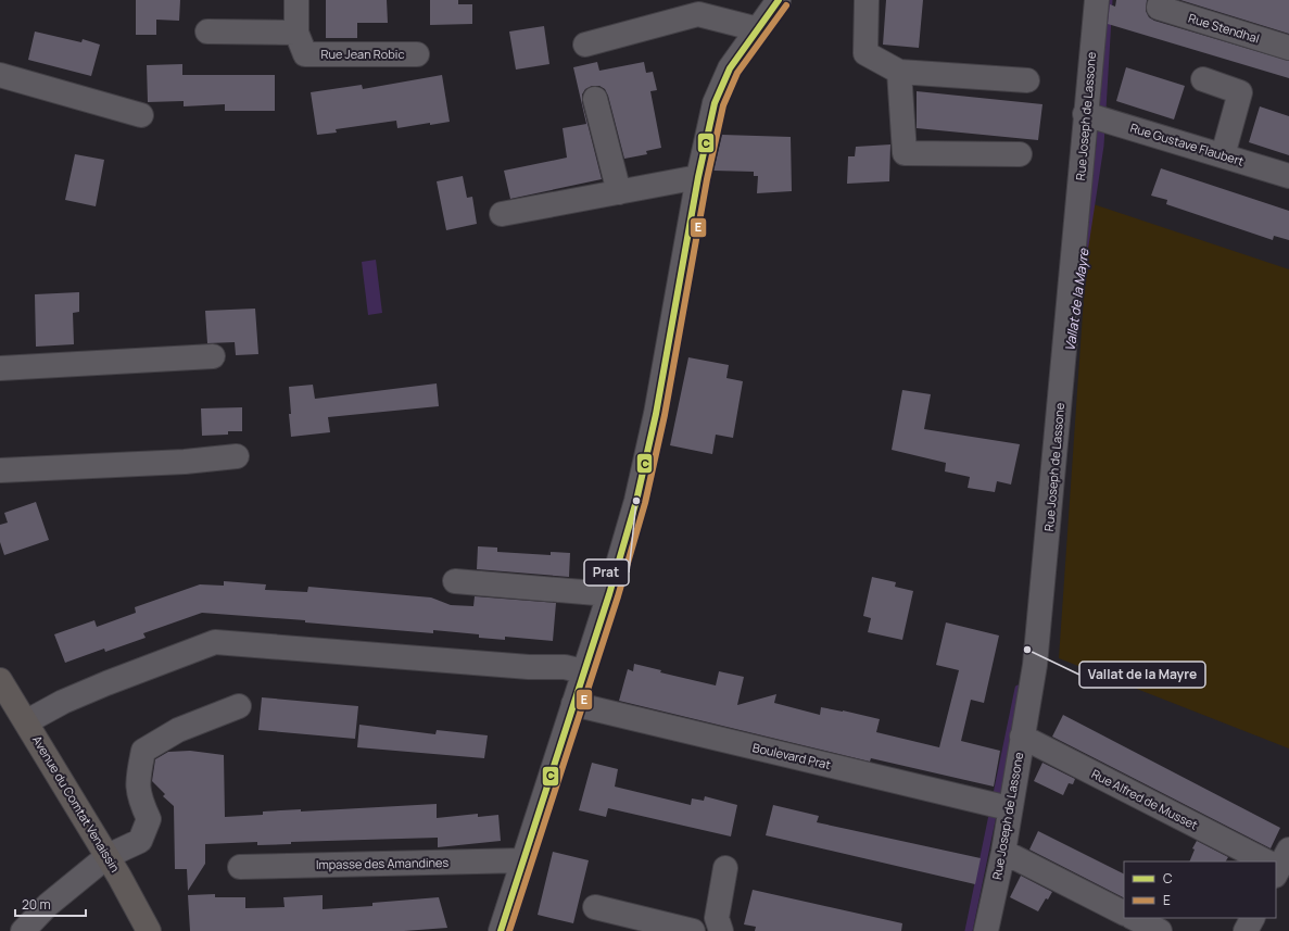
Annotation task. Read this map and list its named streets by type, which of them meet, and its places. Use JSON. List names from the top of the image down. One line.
{"streets":{"main road":["Avenue du Comtat Venaissin"],"street":["Rue Stendhal","Rue Jean Robic","Rue Joseph de Lassone","Rue Gustave Flaubert","Boulevard Prat","Rue Alfred de Musset","Impasse des Amandines"]},"crossings":[["Rue Joseph de Lassone","Rue Gustave Flaubert"],["Rue Joseph de Lassone","Boulevard Prat"],["Rue Joseph de Lassone","Rue Alfred de Musset"]],"water":["Vallat de la Mayre"],"places":["Prat","Vallat de la Mayre"],"lines":["transit line C","transit line E"],"legend":["C","E"],"scale_bar":"20 m"}
